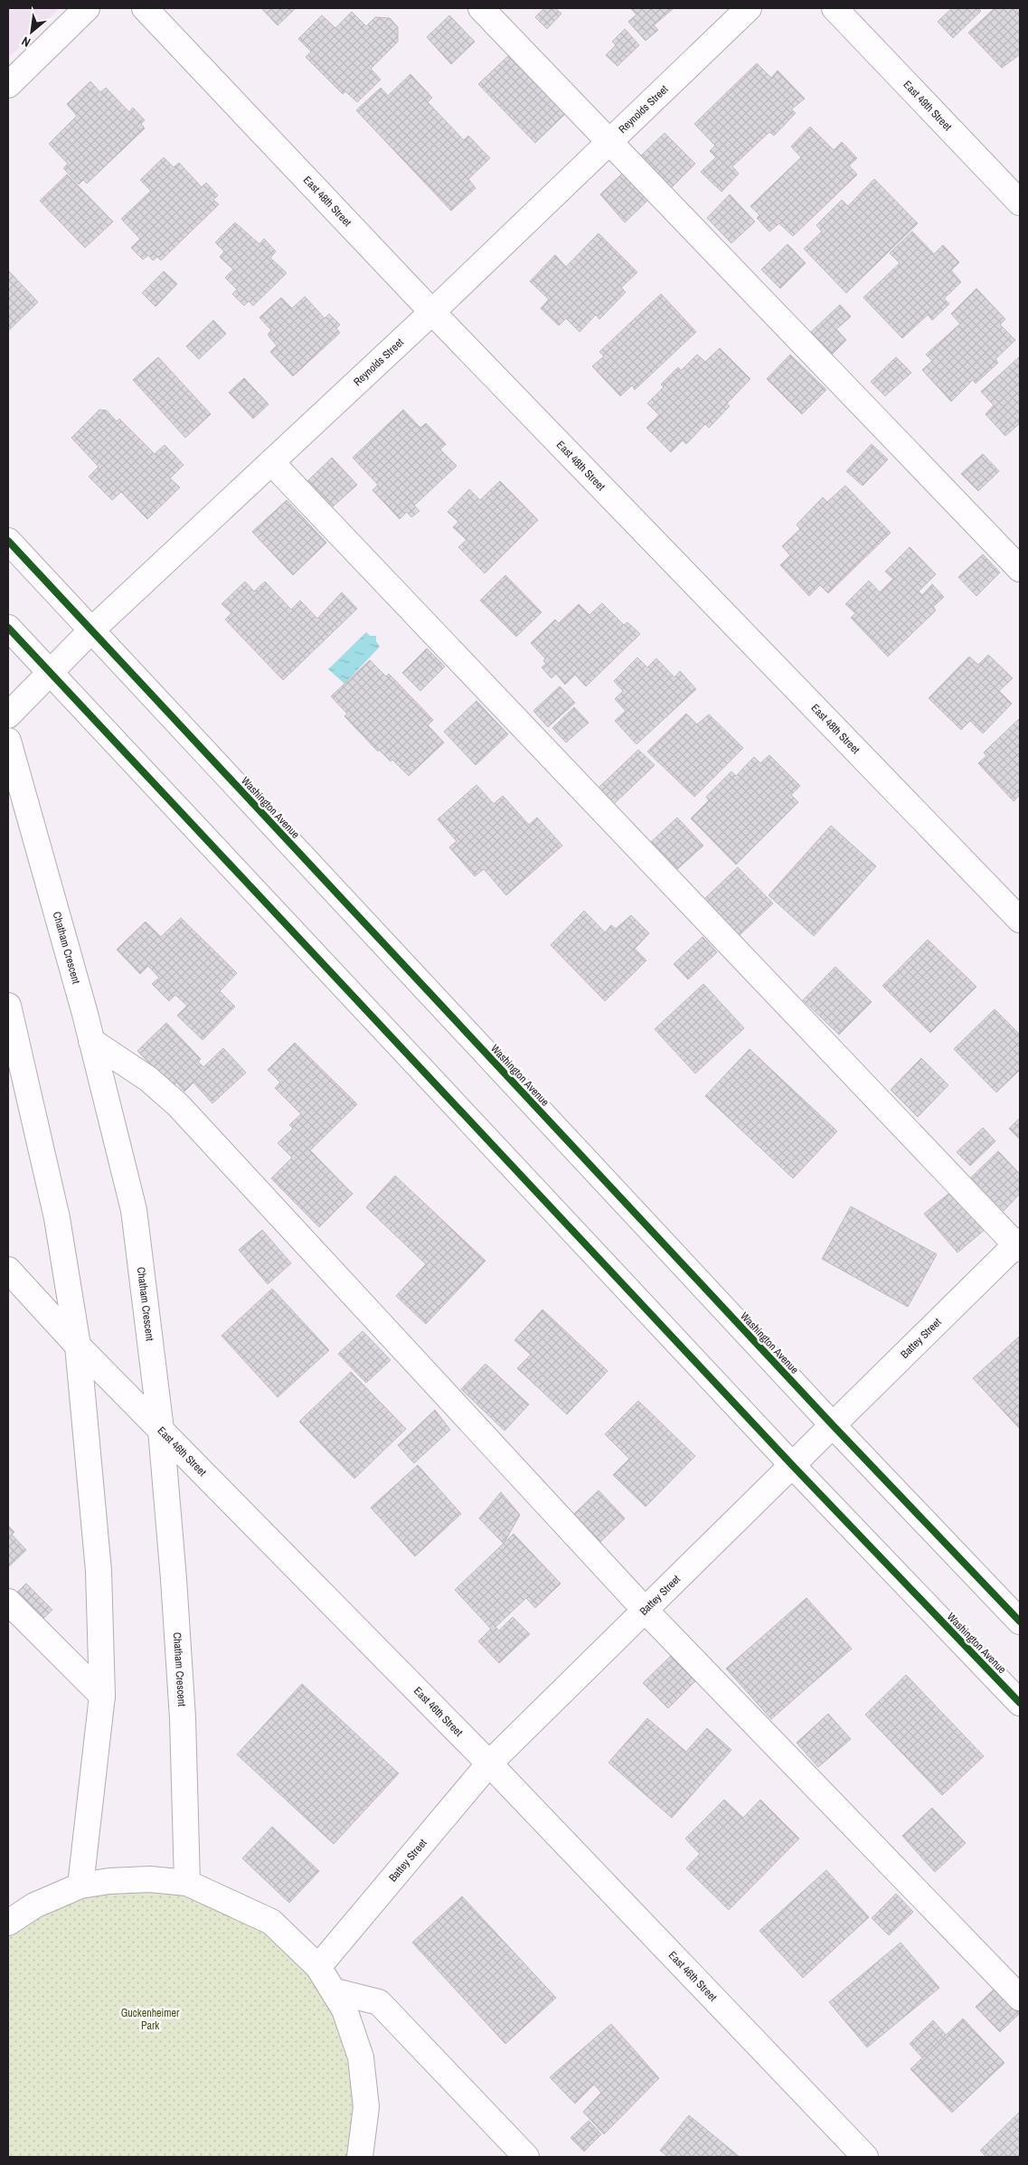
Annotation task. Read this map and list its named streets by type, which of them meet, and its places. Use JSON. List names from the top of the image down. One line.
{"streets":{"street":["East 49th Street","Reynolds Street","East 48th Street","Washington Avenue","Chatham Crescent","Battey Street","East 46th Street"]},"crossings":[["Reynolds Street","East 48th Street"],["Reynolds Street","Washington Avenue"],["Washington Avenue","Battey Street"],["Chatham Crescent","East 46th Street"],["Battey Street","East 46th Street"]],"parks":["Guckenheimer Park"],"north":"bottom left"}
